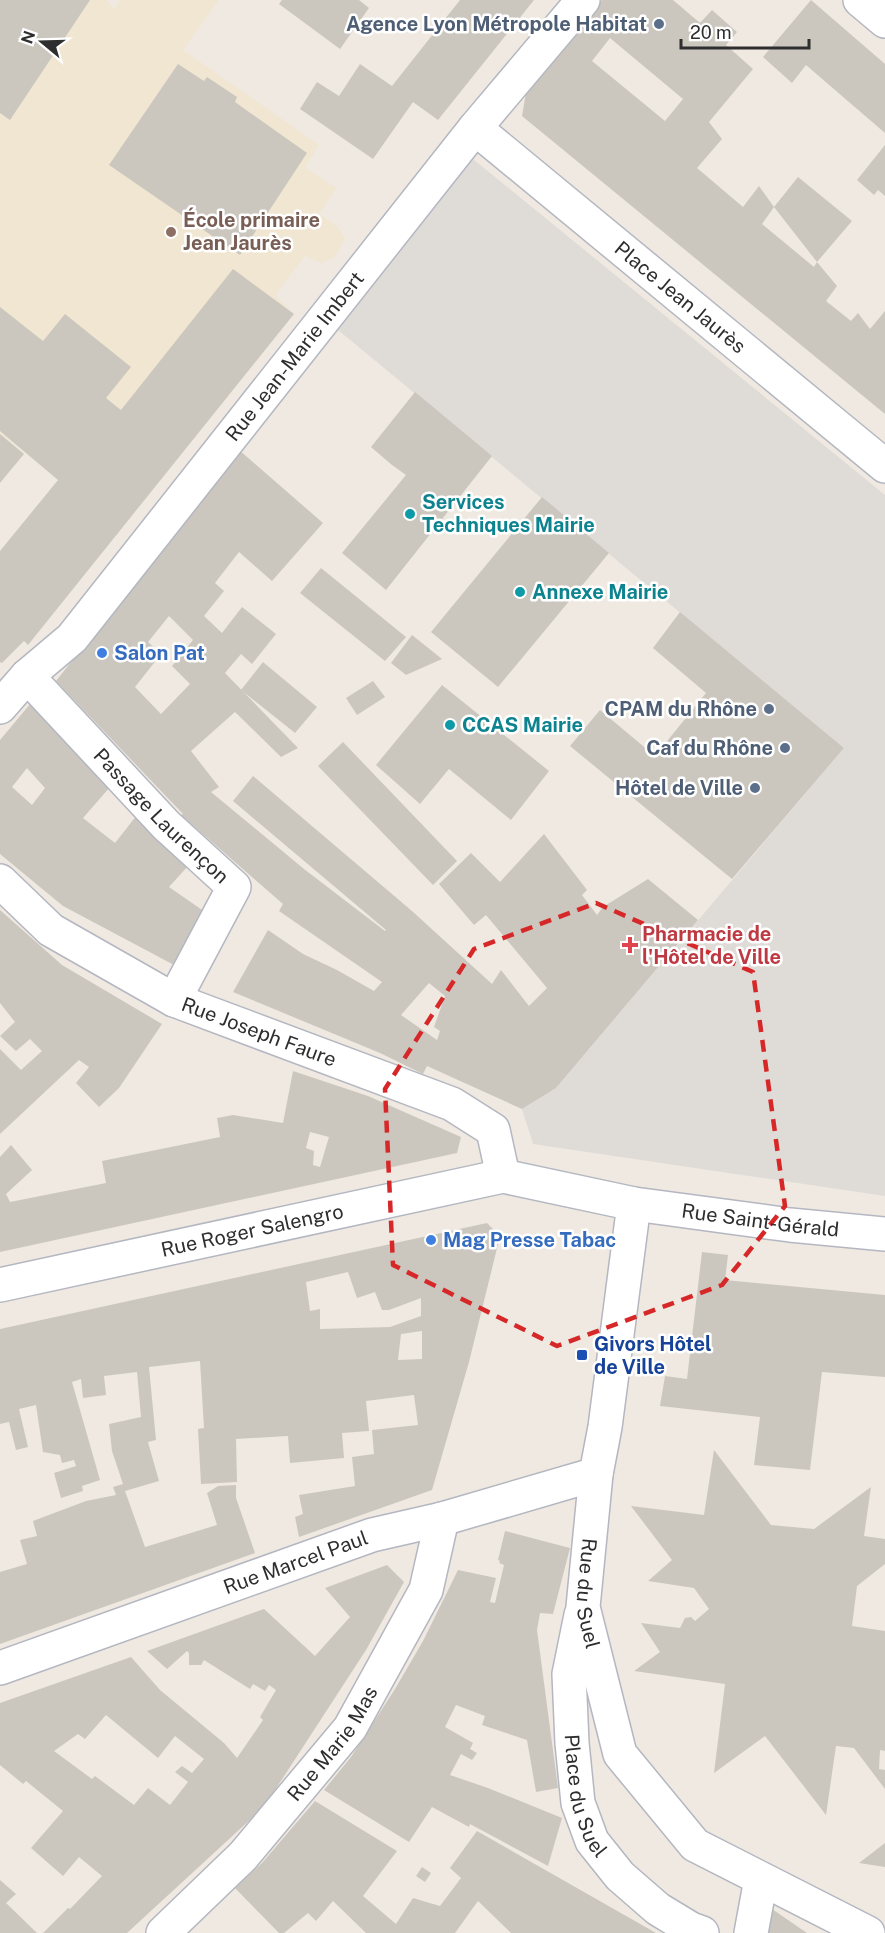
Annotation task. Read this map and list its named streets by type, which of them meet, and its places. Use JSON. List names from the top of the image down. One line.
{"streets":{"street":["Place Jean Jaurès","Rue Jean-Marie Imbert","Passage Laurençon","Rue Joseph Faure","Rue Saint-Gérald","Rue Roger Salengro","Rue Marcel Paul","Rue du Suel","Rue Marie Mas","Place du Suel"]},"crossings":[["Place Jean Jaurès","Rue Jean-Marie Imbert"],["Rue Jean-Marie Imbert","Passage Laurençon"],["Passage Laurençon","Rue Joseph Faure"],["Rue Joseph Faure","Rue Saint-Gérald"],["Rue Joseph Faure","Rue Roger Salengro"],["Rue Saint-Gérald","Rue Roger Salengro"],["Rue Saint-Gérald","Rue du Suel"],["Rue Marcel Paul","Rue du Suel"],["Rue Marcel Paul","Rue Marie Mas"],["Rue du Suel","Place du Suel"]],"places":{"other":["Agence Lyon Métropole Habitat","École primaire Jean Jaurès","Services Techniques Mairie","Annexe Mairie","Salon Pat","CPAM du Rhône","CCAS Mairie","Caf du Rhône","Hôtel de Ville","Mag Presse Tabac"],"health":["Pharmacie de l'Hôtel de Ville"],"transit":["Givors Hôtel de Ville"]},"scale_bar":"20 m","north":"left"}
